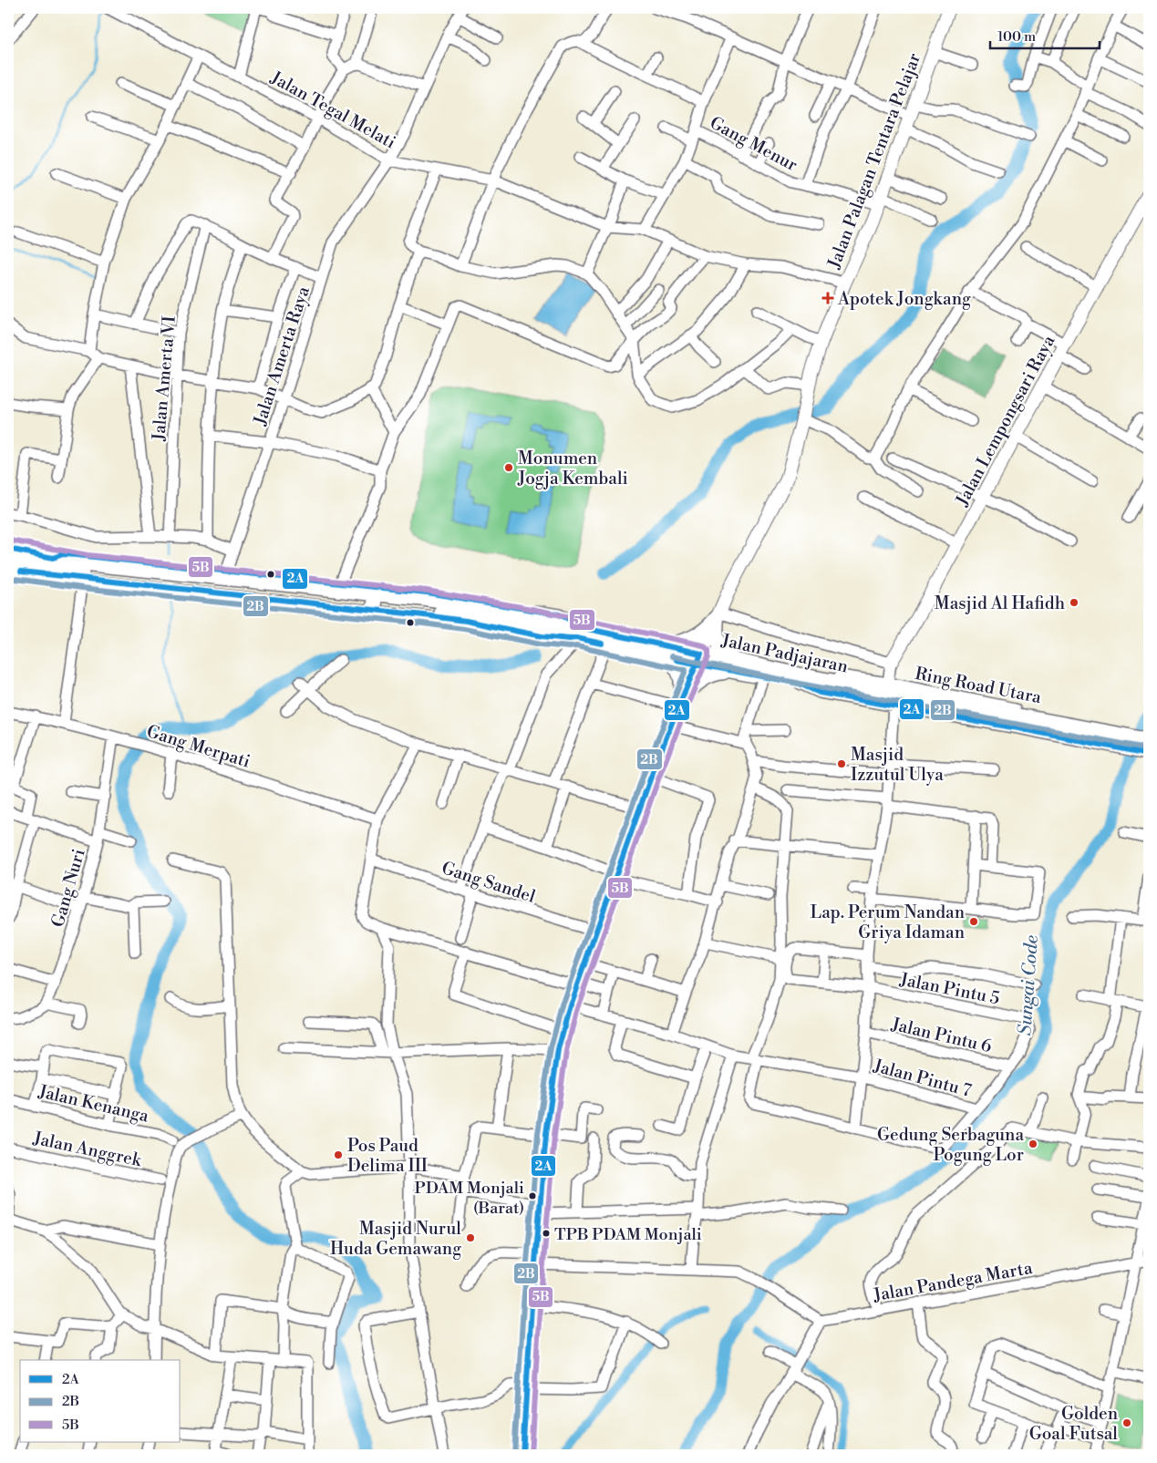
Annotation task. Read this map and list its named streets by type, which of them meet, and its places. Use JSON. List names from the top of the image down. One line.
{"streets":{"highway":["Jalan Padjajaran"],"main road":["Jalan Palagan Tentara Pelajar","Jalan Lempongsari Raya"],"street":["Jalan Tegal Melati","Gang Menur","Jalan Amerta Raya","Jalan Amerta VI","Ring Road Utara","Gang Merpati","Gang Sandel","Gang Nuri","Jalan Pintu 5","Jalan Pintu 6","Jalan Pintu 7","Jalan Kenanga","Jalan Anggrek","Jalan Pandega Marta"]},"crossings":[["Jalan Tegal Melati","Jalan Palagan Tentara Pelajar"],["Jalan Tegal Melati","Jalan Amerta Raya"],["Gang Menur","Jalan Palagan Tentara Pelajar"],["Jalan Palagan Tentara Pelajar","Jalan Padjajaran"],["Jalan Palagan Tentara Pelajar","Gang Sandel"],["Jalan Palagan Tentara Pelajar","Jalan Pintu 7"],["Jalan Padjajaran","Ring Road Utara"],["Gang Merpati","Gang Nuri"],["Jalan Pintu 5","Jalan Pintu 6"]],"water":["Sungai Code"],"places":{"health":["Apotek Jongkang"],"other":["Monumen Jogja Kembali","Masjid Al Hafidh","Masjid Izzutul Ulya","Lap. Perum Nandan Griya Idaman","Gedung Serbaguna Pogung Lor","Pos Paud Delima III","PDAM Monjali (Barat)","TPB PDAM Monjali","Masjid Nurul Huda Gemawang","Golden Goal Futsal"]},"lines":["transit line 5B","transit line 2A","transit line 2B"],"legend":["2A","2B","5B"],"scale_bar":"100 m"}
